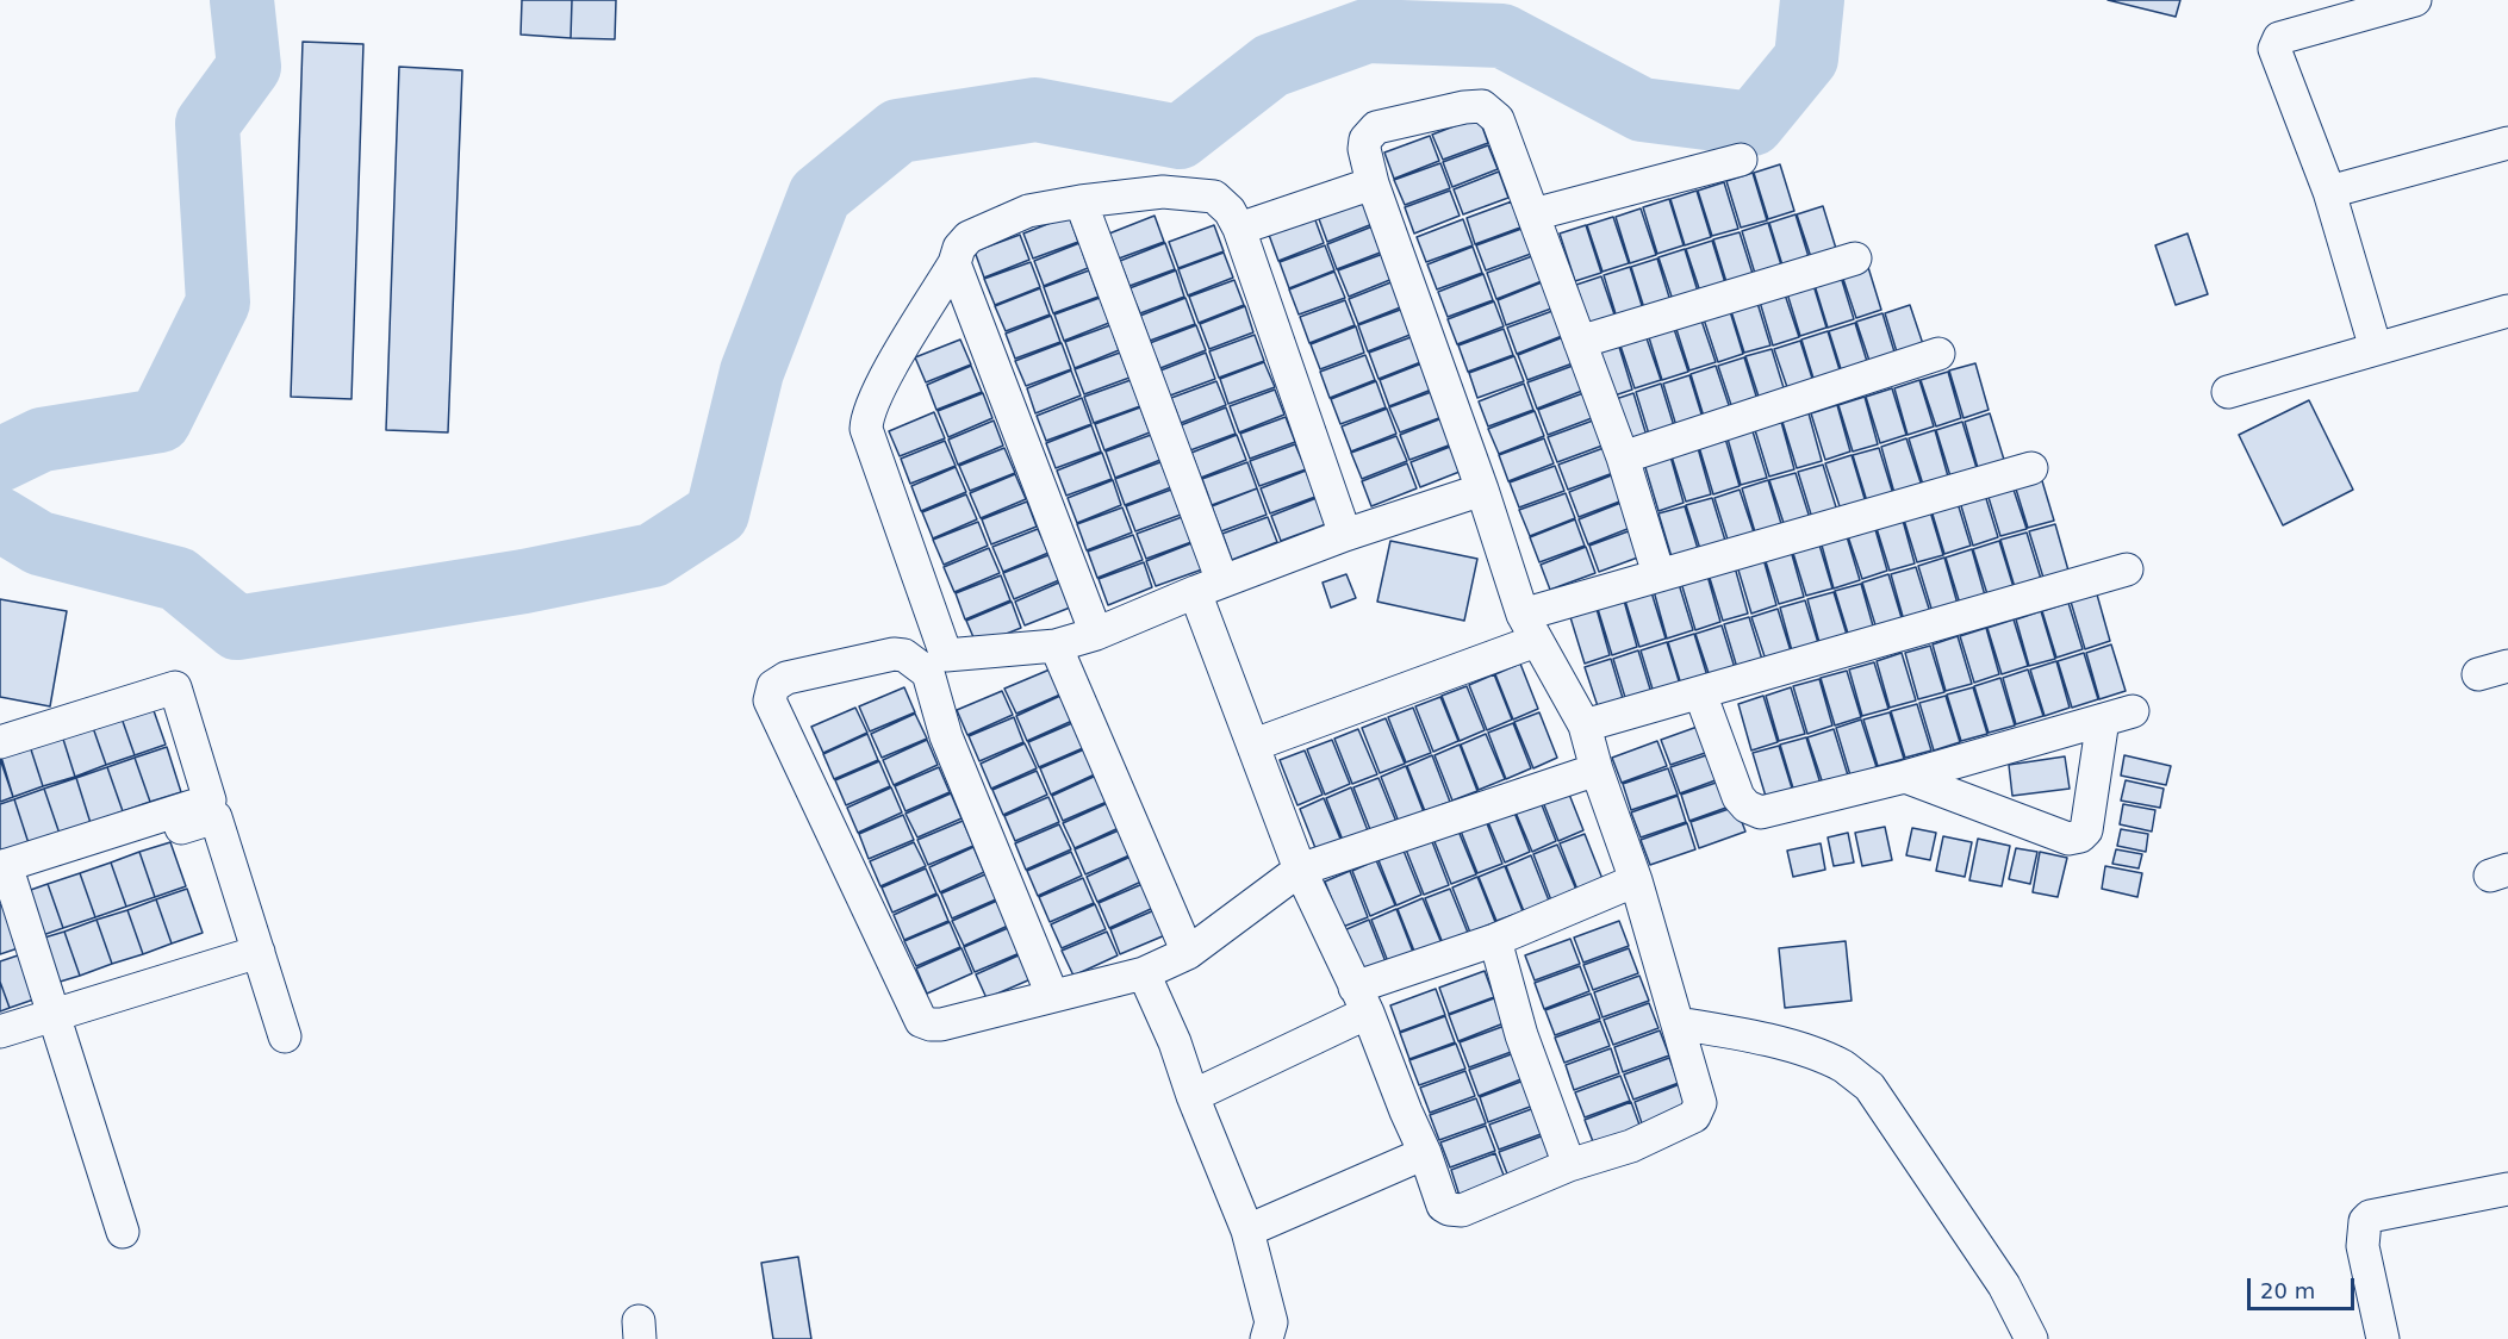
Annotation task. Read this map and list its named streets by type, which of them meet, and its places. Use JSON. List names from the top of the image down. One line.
{"scale_bar":"20 m"}
